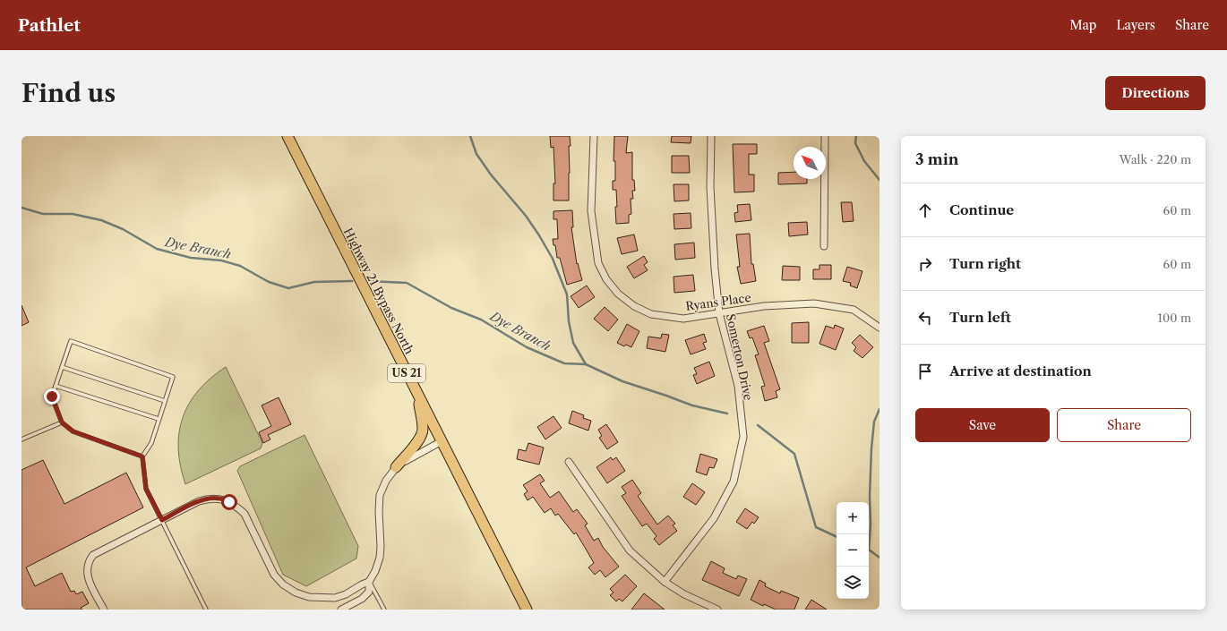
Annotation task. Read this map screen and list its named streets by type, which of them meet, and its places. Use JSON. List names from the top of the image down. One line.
{"streets":{"main road":["Highway 21 Bypass North","US 21"],"street":["Ryans Place","Somerton Drive"]},"crossings":[["Ryans Place","Somerton Drive"]],"water":["Dye Branch"],"north":"top left","page":{"header":"Pathlet","nav":["Map","Layers","Share"],"buttons":["Directions",["Save","Share"]],"title":"Find us","heading":["3 min","Walk · 220 m"],"list":[["Continue","60 m"],["Turn right","60 m"],["Turn left","100 m"],"Arrive at destination"],"map_buttons":["+","−"]}}
